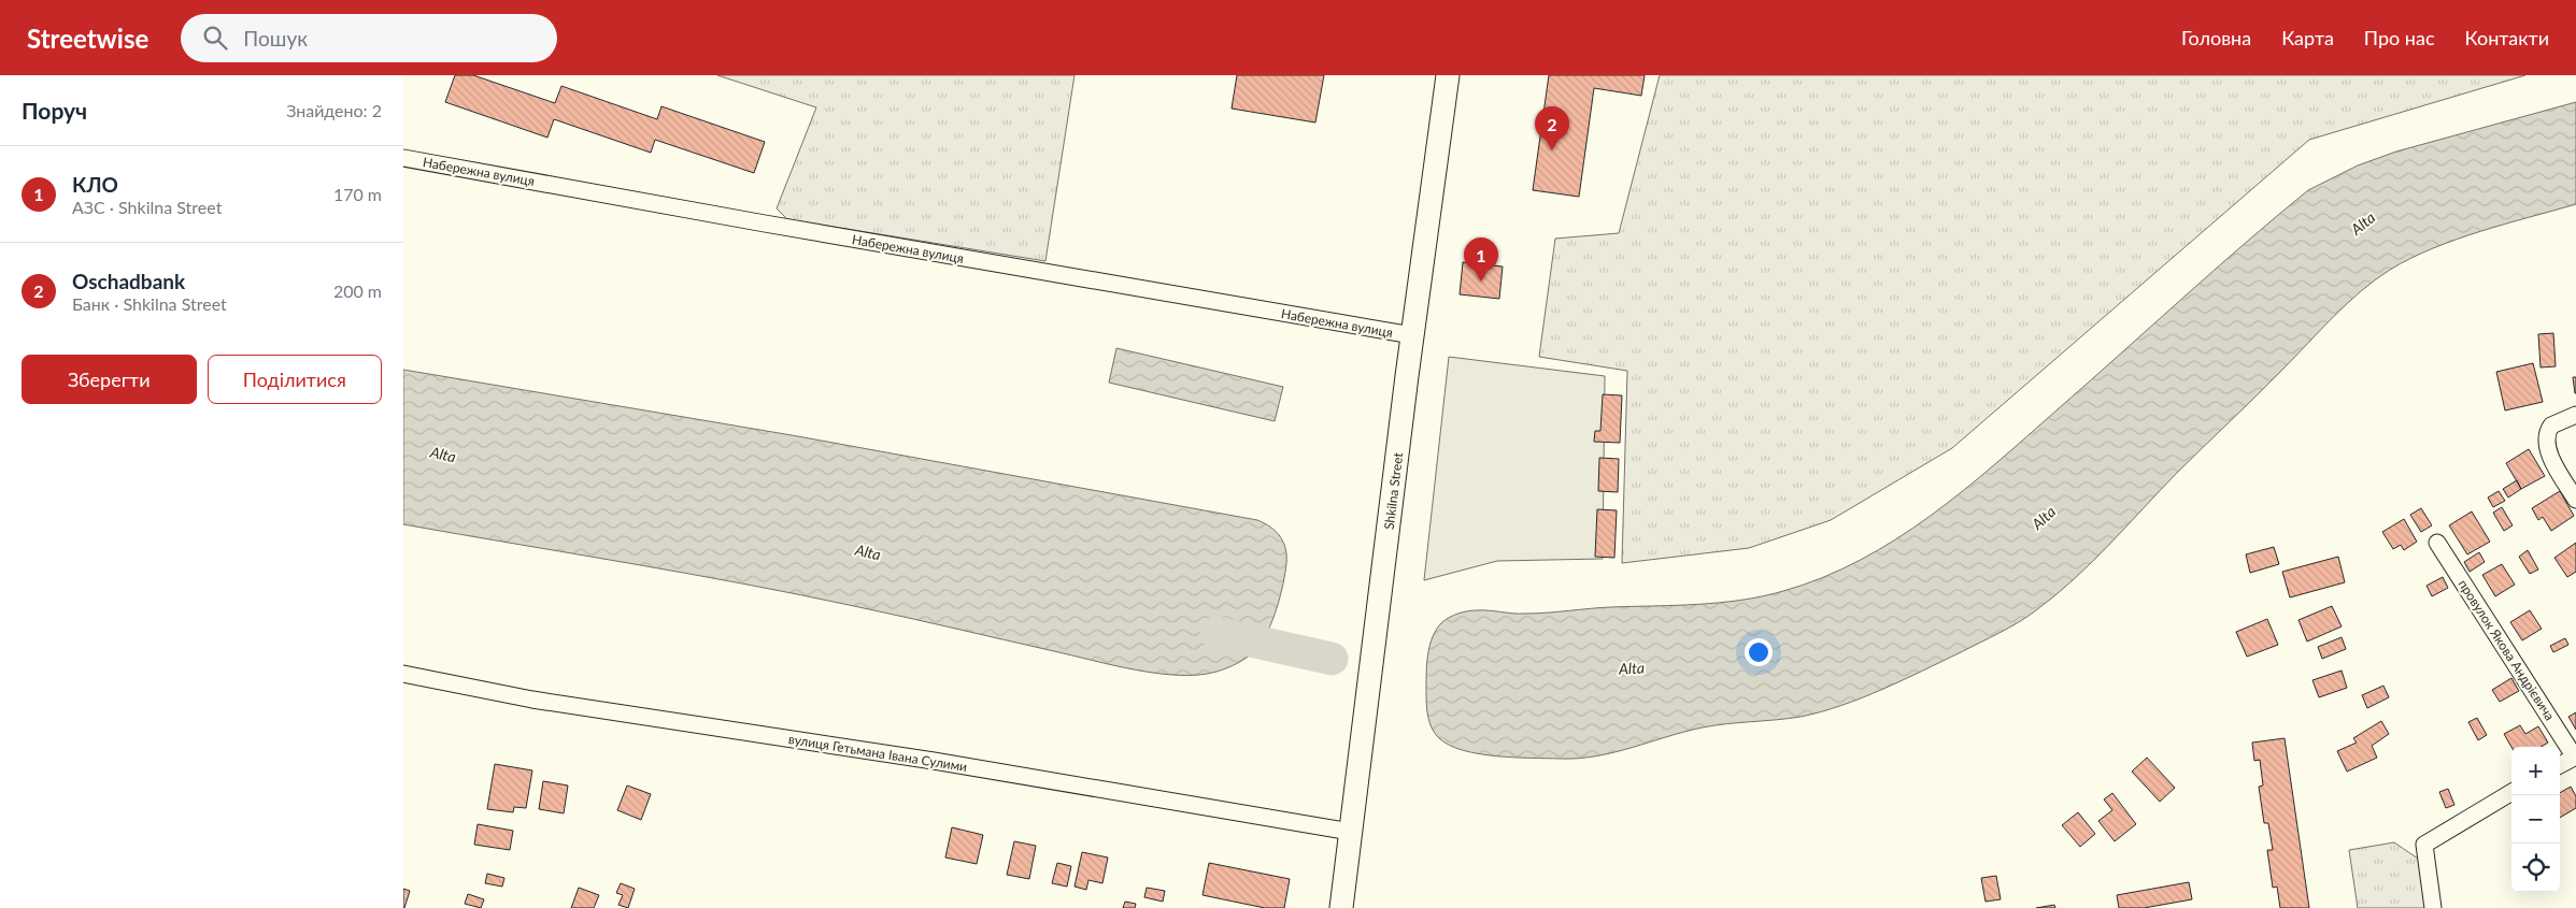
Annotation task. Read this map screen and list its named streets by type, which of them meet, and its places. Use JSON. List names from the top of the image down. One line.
{"streets":{"main road":["Shkilna Street"],"street":["Набережна вулиця","провулок Якова Андрієвича","вулиця Гетьмана Івана Сулими"]},"crossings":[["Набережна вулиця","Shkilna Street"],["Shkilna Street","вулиця Гетьмана Івана Сулими"]],"water":["Alta"],"page":{"header":"Streetwise","search":"Пошук","nav":["Головна","Карта","Про нас","Контакти"],"heading":["Поруч","Знайдено: 2"],"pins":["2","1"],"list":[{"mark":"1","name":"КЛО","note":"АЗС · Shkilna Street","value":"170 m"},{"mark":"2","name":"Oschadbank","note":"Банк · Shkilna Street","value":"200 m"}],"buttons":["Зберегти","Поділитися"],"map_buttons":["+","−"]}}
